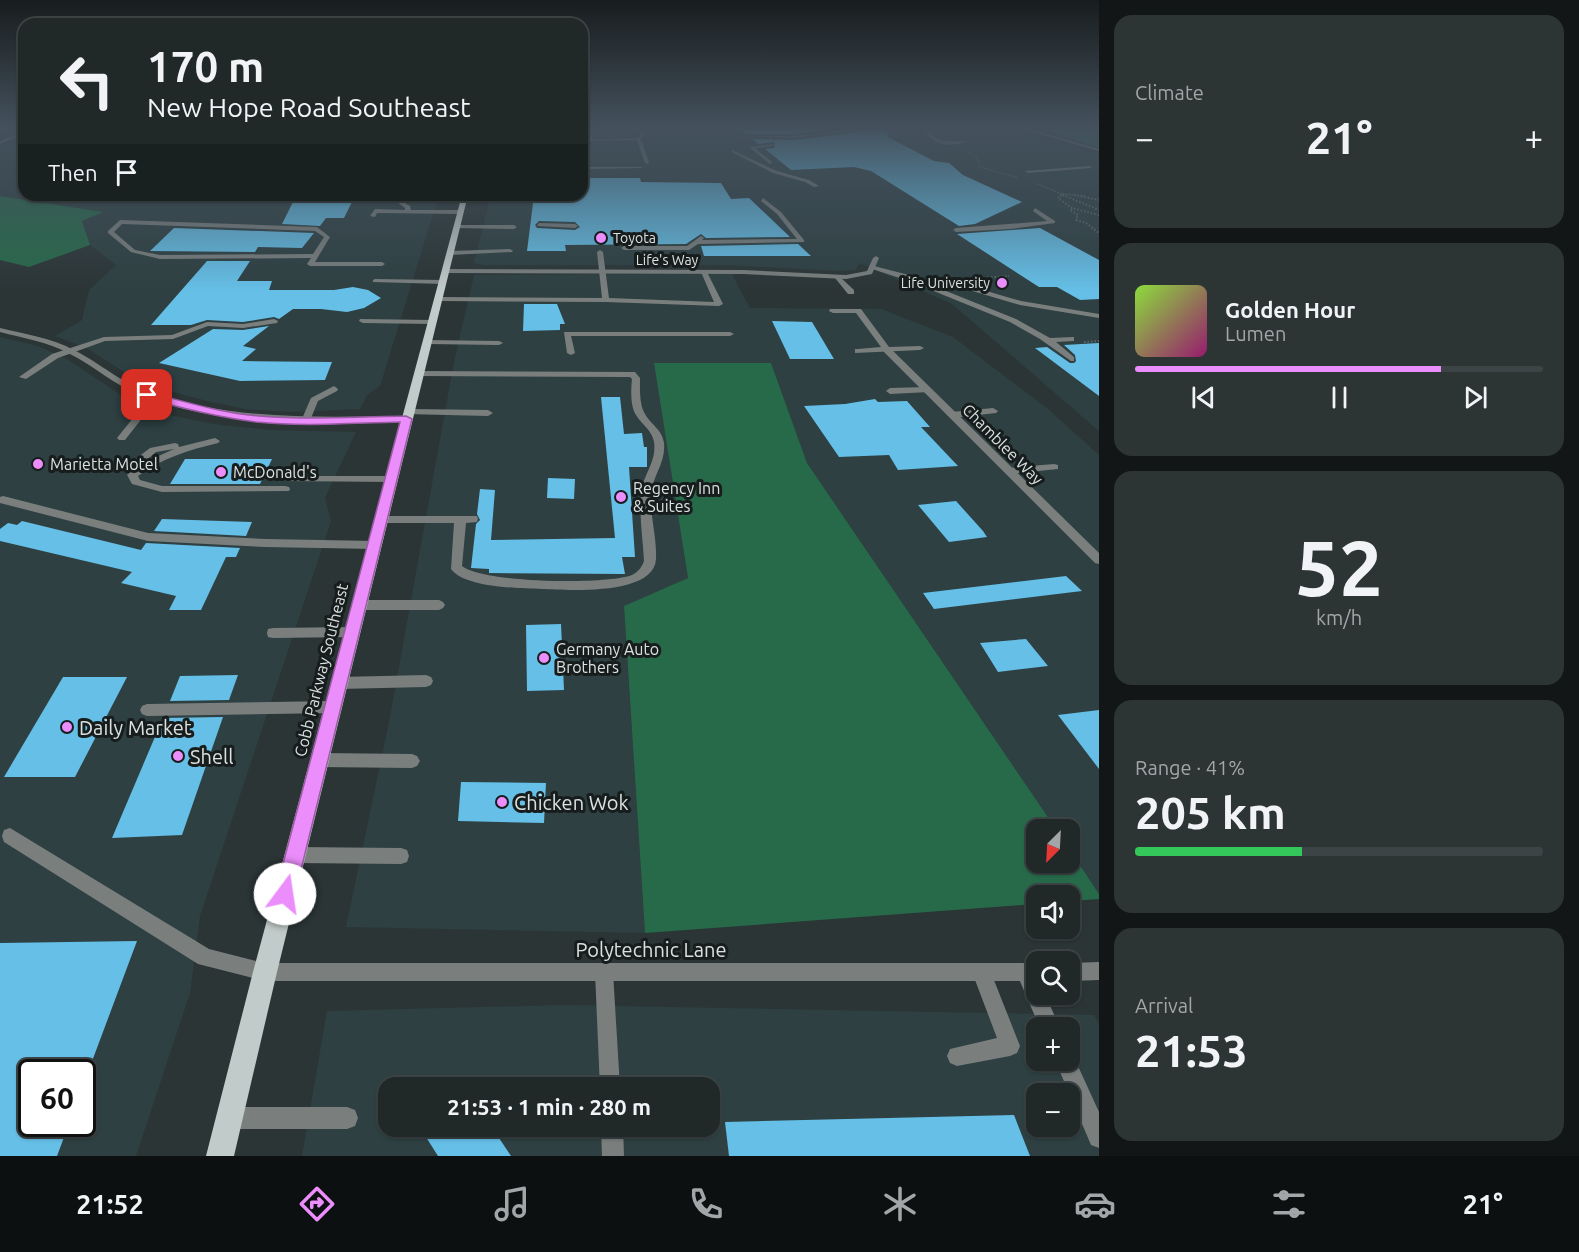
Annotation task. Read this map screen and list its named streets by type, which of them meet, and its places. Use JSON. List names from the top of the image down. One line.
{"streets":{"main road":["Cobb Parkway Southeast"],"street":["Life's Way","Chamblee Way","Polytechnic Lane"]},"crossings":[["Life's Way","Cobb Parkway Southeast"],["Cobb Parkway Southeast","Polytechnic Lane"]],"places":["Toyota","Life University","Marietta Motel","McDonald's","Regency Inn & Suites","Germany Auto Brothers","Daily Market","Shell","Chicken Wok"],"north":"bottom left","page":{"tile":["Climate",["52","km/h"],["Range · 41%","205 km"],["Arrival","21:53"]],"turn":["170 m","New Hope Road Southeast"],"heat":["−","21°","+"],"then":"Then","song":["Golden Hour","Lumen"],"map_buttons":["+","−"],"limit":"60","trip":"21:53 · 1 min · 280 m","tabs":["21:52","21°"]}}
